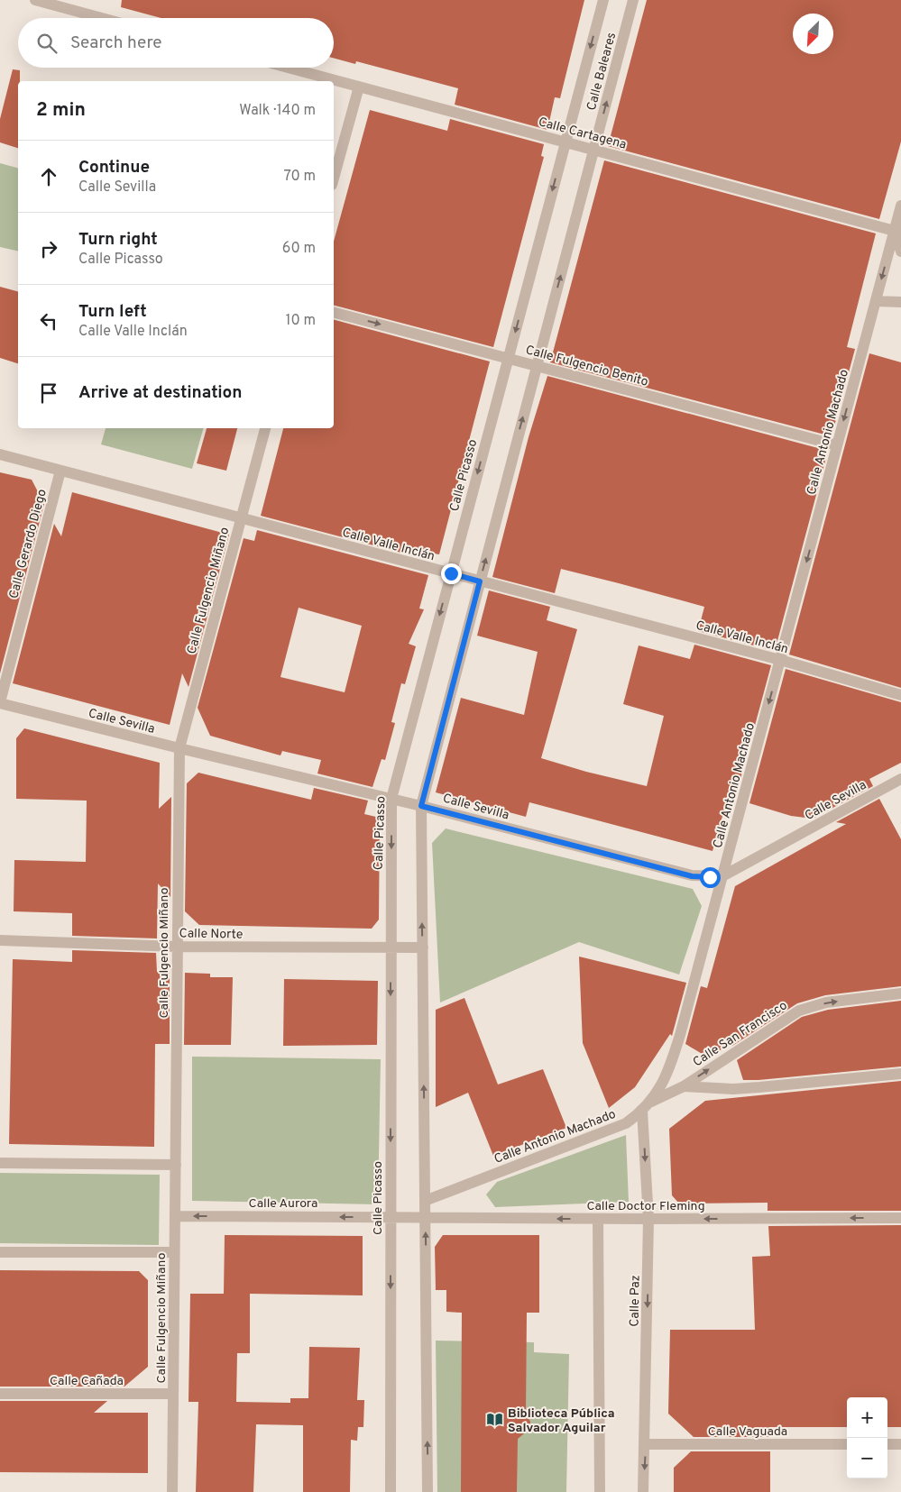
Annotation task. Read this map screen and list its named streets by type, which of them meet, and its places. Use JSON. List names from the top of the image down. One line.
{"streets":{"street":["Calle Baleares","Calle Cartagena","Calle Fulgencio Benito","Calle Antonio Machado","Calle Picasso","Calle Gerardo Diego","Calle Valle Inclán","Calle Fulgencio Miñano","Calle Sevilla","Calle Norte","Calle San Francisco","Calle Aurora","Calle Doctor Fleming","Calle Paz","Calle Cañada","Calle Vaguada"]},"crossings":[["Calle Baleares","Calle Cartagena"],["Calle Baleares","Calle Picasso"],["Calle Cartagena","Calle Antonio Machado"],["Calle Cartagena","Calle Picasso"],["Calle Fulgencio Benito","Calle Antonio Machado"],["Calle Fulgencio Benito","Calle Picasso"],["Calle Antonio Machado","Calle Valle Inclán"],["Calle Antonio Machado","Calle Sevilla"],["Calle Antonio Machado","Calle San Francisco"],["Calle Antonio Machado","Calle Paz"],["Calle Picasso","Calle Valle Inclán"],["Calle Picasso","Calle Sevilla"],["Calle Picasso","Calle Norte"],["Calle Picasso","Calle Aurora"],["Calle Picasso","Calle Doctor Fleming"],["Calle Gerardo Diego","Calle Valle Inclán"],["Calle Gerardo Diego","Calle Sevilla"],["Calle Valle Inclán","Calle Fulgencio Miñano"],["Calle Fulgencio Miñano","Calle Sevilla"],["Calle Fulgencio Miñano","Calle Norte"],["Calle Fulgencio Miñano","Calle Aurora"],["Calle Fulgencio Miñano","Calle Cañada"],["Calle Aurora","Calle Doctor Fleming"],["Calle Doctor Fleming","Calle Paz"],["Calle Paz","Calle Vaguada"]],"one_way":["Calle Antonio Machado","Calle Aurora","Calle Doctor Fleming"],"places":{"library":["Biblioteca Pública Salvador Aguilar"]},"north":"bottom left","page":{"search":"Search here","heading":["2 min","Walk · 140 m"],"list":[["Continue","Calle Sevilla","70 m"],["Turn right","Calle Picasso","60 m"],["Turn left","Calle Valle Inclán","10 m"],"Arrive at destination"],"map_buttons":["+","−"]}}
